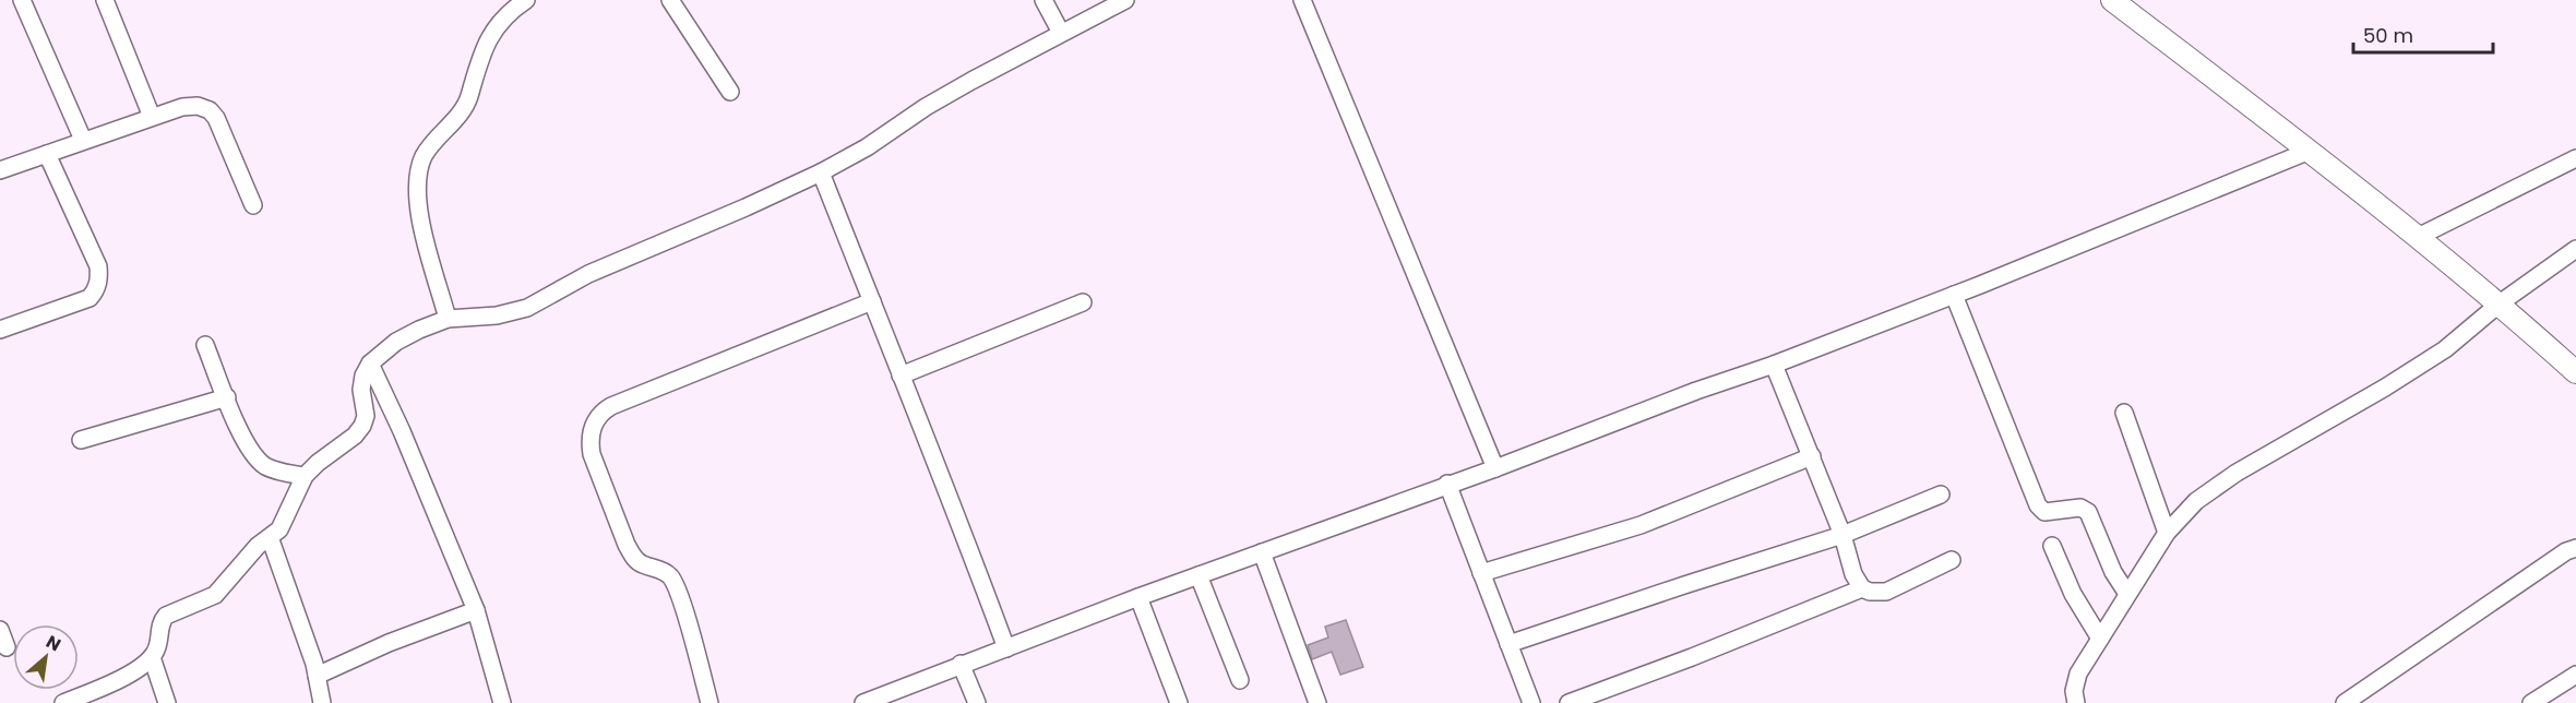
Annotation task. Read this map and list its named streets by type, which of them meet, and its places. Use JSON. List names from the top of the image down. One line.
{"scale_bar":"50 m","north":"top right"}
